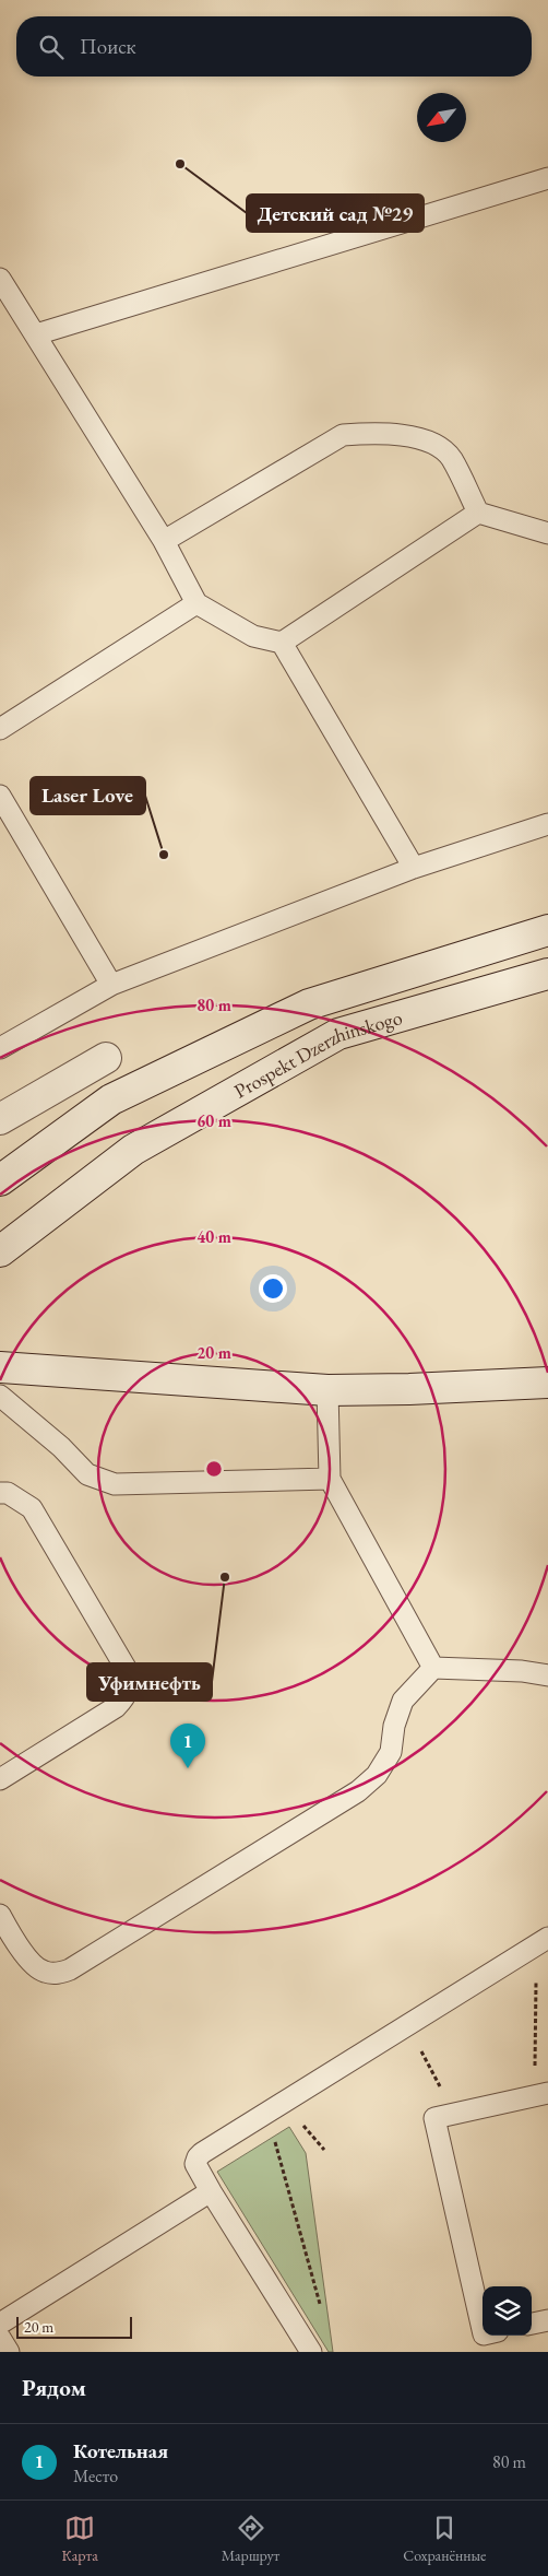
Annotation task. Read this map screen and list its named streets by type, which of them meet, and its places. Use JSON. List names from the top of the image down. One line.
{"streets":{"street":["Prospekt Dzerzhinskogo"]},"places":["Детский сад №29","Laser Love","Уфимнефть"],"scale_bar":"20 m","north":"bottom left","page":{"search":"Поиск","pins":"1","scale":"20 m","heading":"Рядом","list":[{"mark":"1","name":"Котельная","note":"Место","value":"80 m"}],"nav":["Карта","Маршрут","Сохранённые"]},"rings":["80 m","60 m","40 m","20 m"]}
